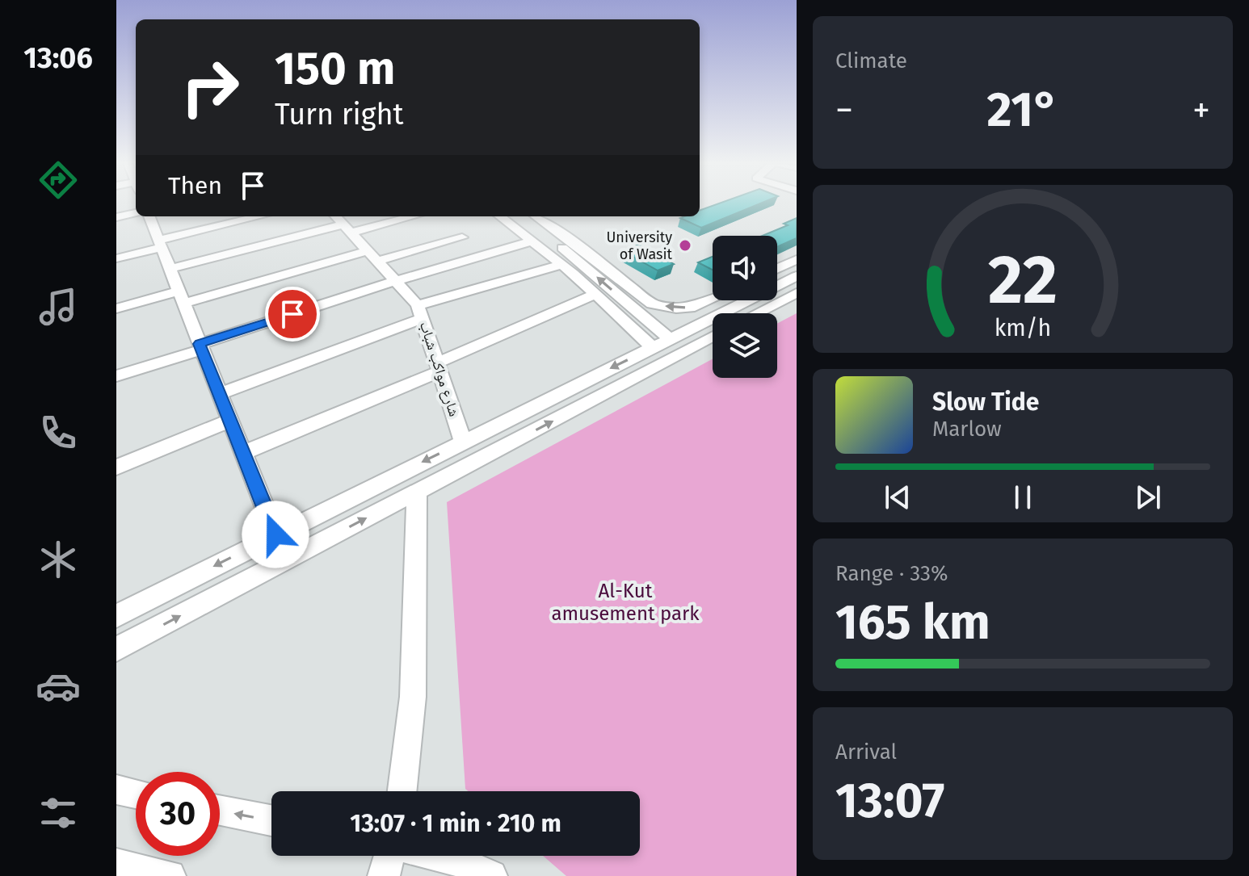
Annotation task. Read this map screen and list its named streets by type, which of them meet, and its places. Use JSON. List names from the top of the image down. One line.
{"streets":{"street":["شارع مواكب شباب"]},"parks":["Al-Kut amusement park"],"places":["University of Wasit"],"page":{"tabs":"13:06","tile":["Climate",["Range · 33%","165 km"],["Arrival","13:07"]],"turn":["150 m","Turn right"],"heat":["−","21°","+"],"then":"Then","song":["Slow Tide","Marlow"],"limit":"30","trip":"13:07 · 1 min · 210 m","gauge":["22","km/h"]}}
